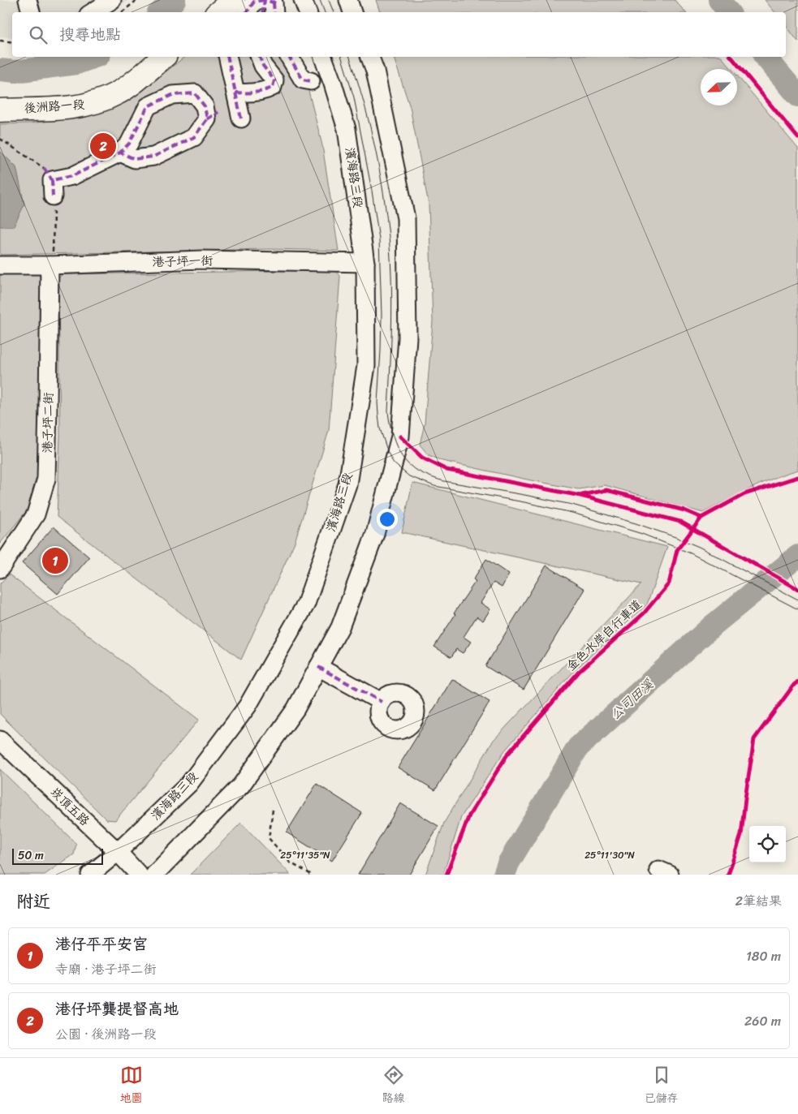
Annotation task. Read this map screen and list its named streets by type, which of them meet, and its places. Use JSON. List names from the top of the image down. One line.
{"streets":{"main road":["後洲路一段"],"street":["濱海路三段","港子坪一街","港子坪二街","崁頂五路"],"cycle path":["金色水岸自行車道"]},"crossings":[["濱海路三段","港子坪一街"],["濱海路三段","崁頂五路"],["港子坪一街","港子坪二街"]],"water":["公司田溪"],"scale_bar":"50 m","north":"bottom left","page":{"search":"搜尋地點","pins":["2","1"],"scale":"50 m","heading":["附近","2筆結果"],"list":[{"mark":"1","name":"港仔平平安宮","note":"寺廟 · 港子坪二街","value":"180 m"},{"mark":"2","name":"港仔坪龔提督高地","note":"公園 · 後洲路一段","value":"260 m"}],"nav":["地圖","路線","已儲存"]},"coordinates":["25°11'35\"N","25°11'30\"N"]}
